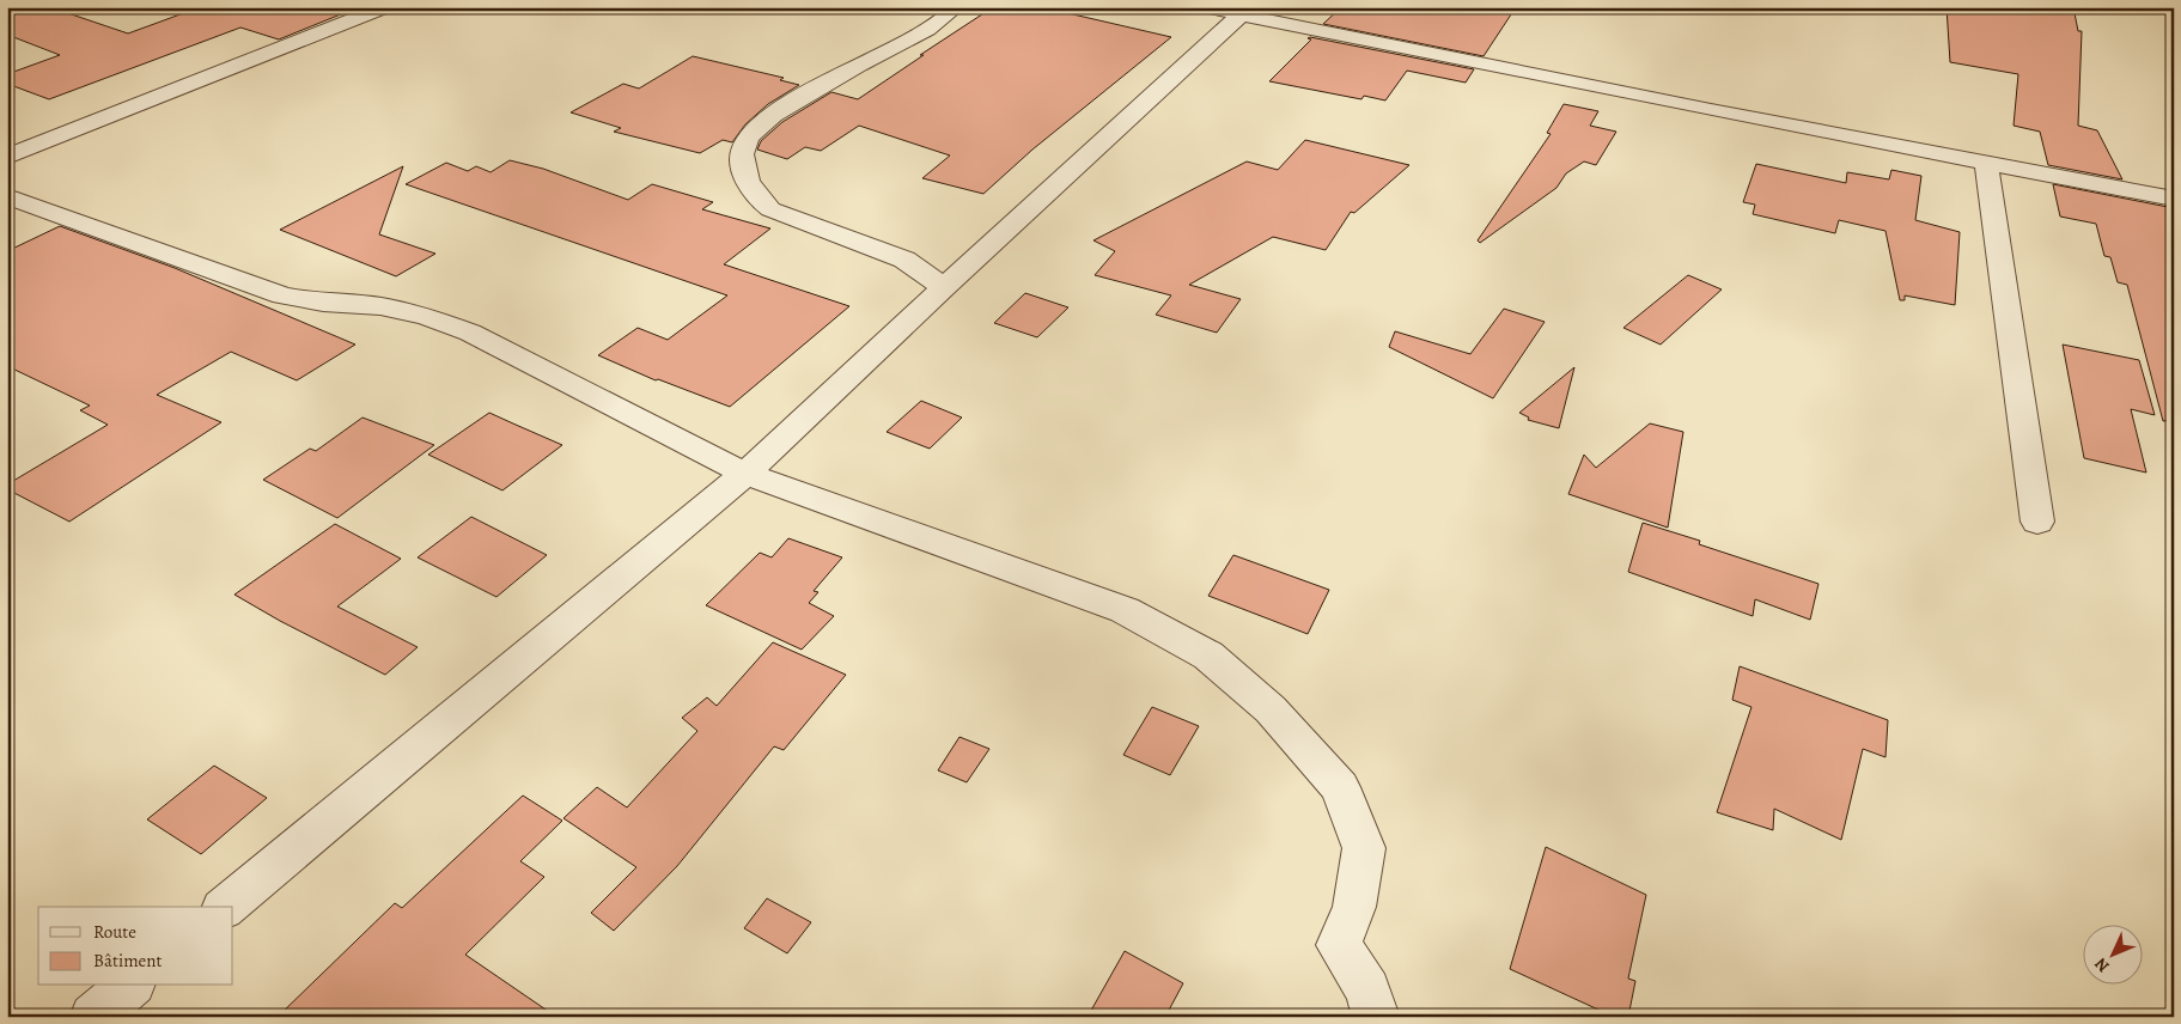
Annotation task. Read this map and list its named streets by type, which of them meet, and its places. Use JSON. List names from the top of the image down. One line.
{"legend":["Route","Bâtiment"],"north":"bottom left"}
